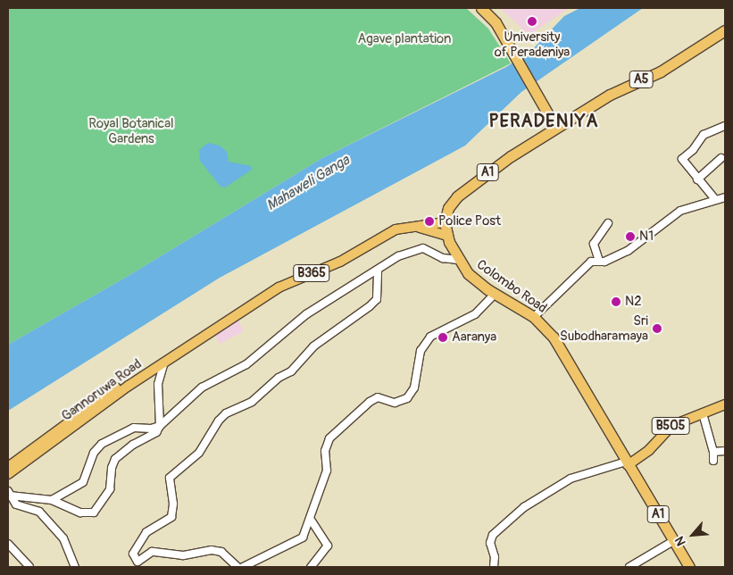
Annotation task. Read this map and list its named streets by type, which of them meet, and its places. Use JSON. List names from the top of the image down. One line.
{"streets":{"highway":["A5","A1","Colombo Road"],"main road":["B365","Gannoruwa Road","B505"]},"crossings":[["A5","A1"],["A1","Colombo Road"],["A1","Gannoruwa Road"],["Colombo Road","Gannoruwa Road"],["Colombo Road","B505"]],"districts":["PERADENIYA"],"water":["Mahaweli Ganga"],"parks":["Agave plantation","Royal Botanical Gardens"],"places":["University of Peradeniya","Police Post","N1","N2","Sri Subodharamaya","Aaranya"],"north":"bottom left"}
